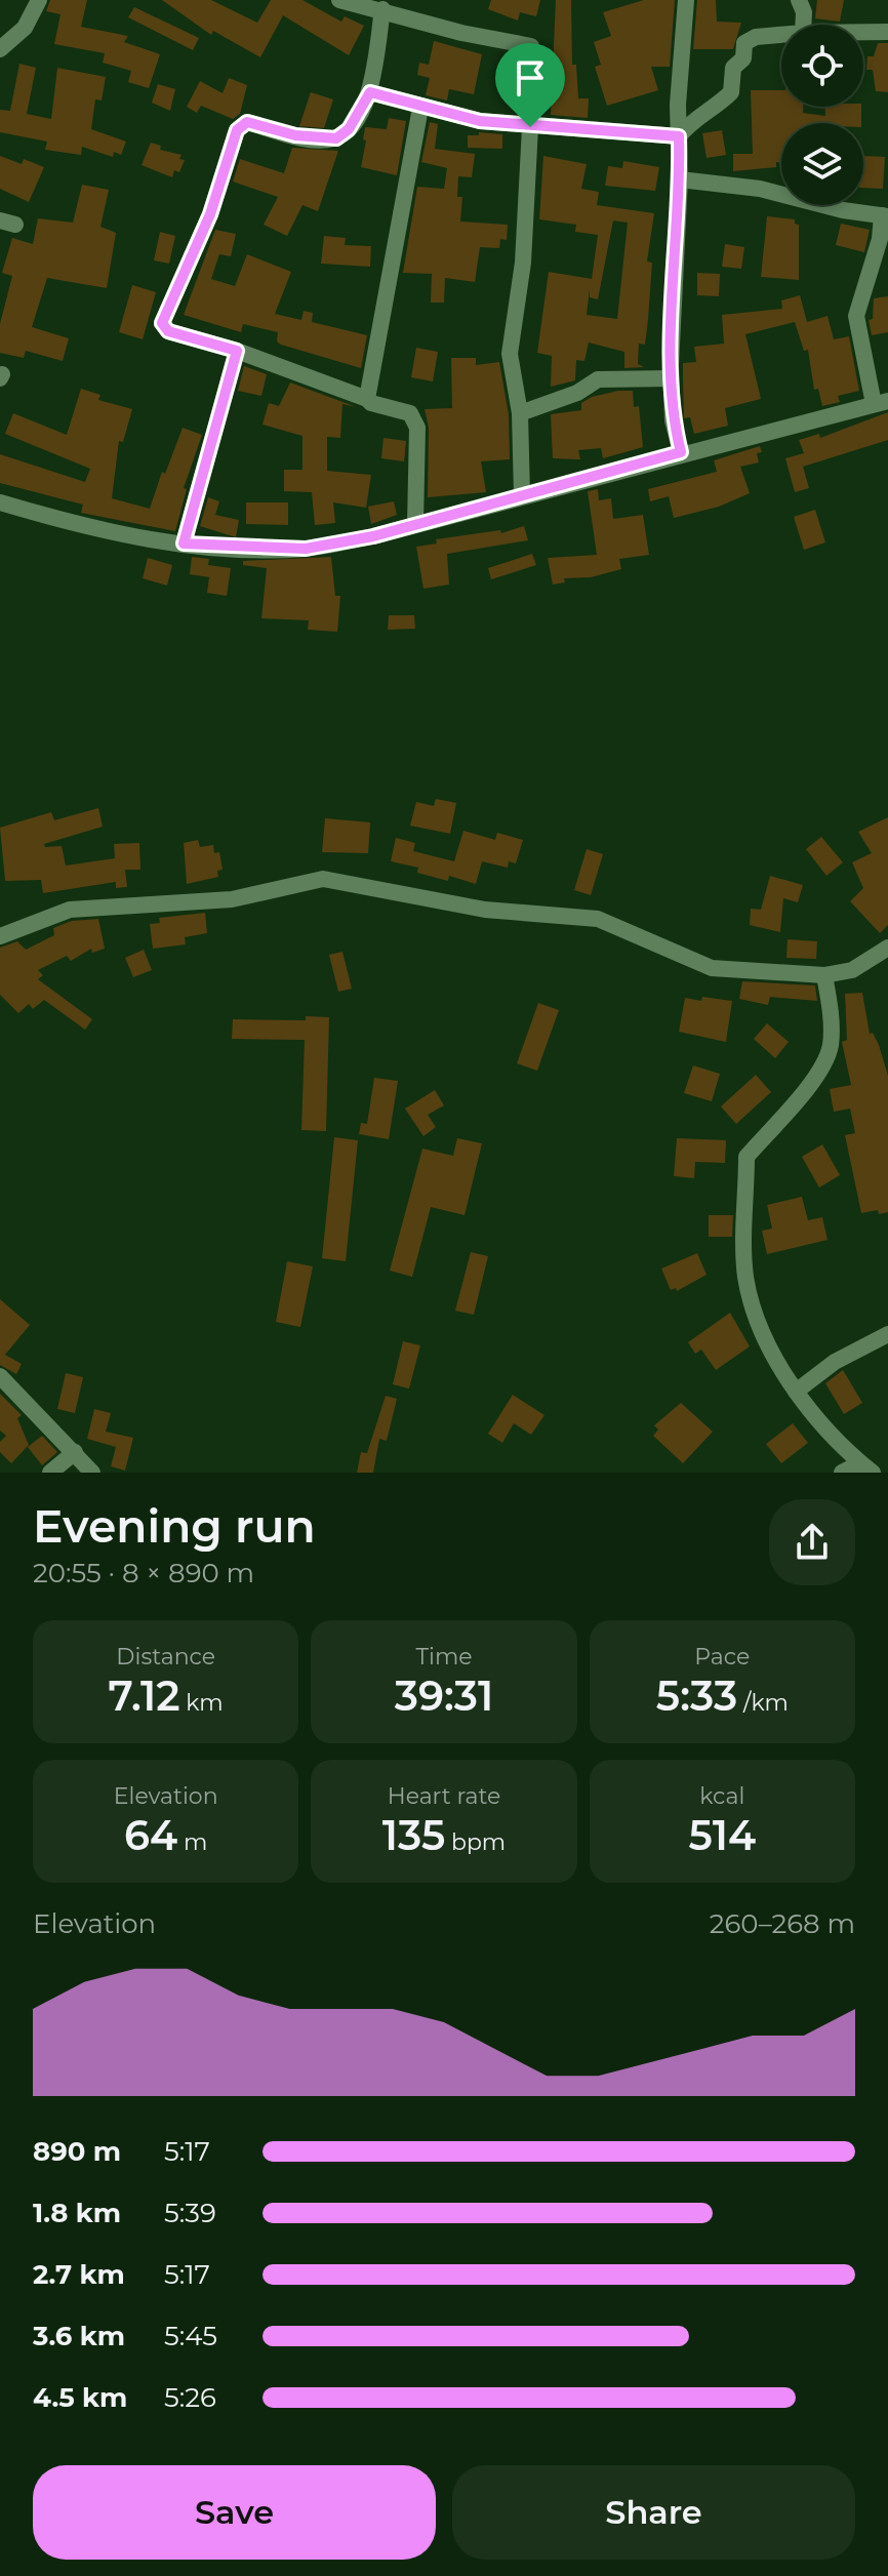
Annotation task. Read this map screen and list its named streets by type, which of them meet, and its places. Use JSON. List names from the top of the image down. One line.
{"page":{"heading":["Evening run","20:55 · 8 × 890 m"],"stats":[["Distance","7.12 km"],["Time","39:31"],["Pace","5:33 /km"],["Elevation","64 m"],["Heart rate","135 bpm"],["kcal","514"]],"chart":["Elevation","260–268 m"],"list":[{"name":"890 m","note":"5:17"},{"name":"1.8 km","note":"5:39"},{"name":"2.7 km","note":"5:17"},{"name":"3.6 km","note":"5:45"},{"name":"4.5 km","note":"5:26"}],"buttons":["Save","Share"]}}
